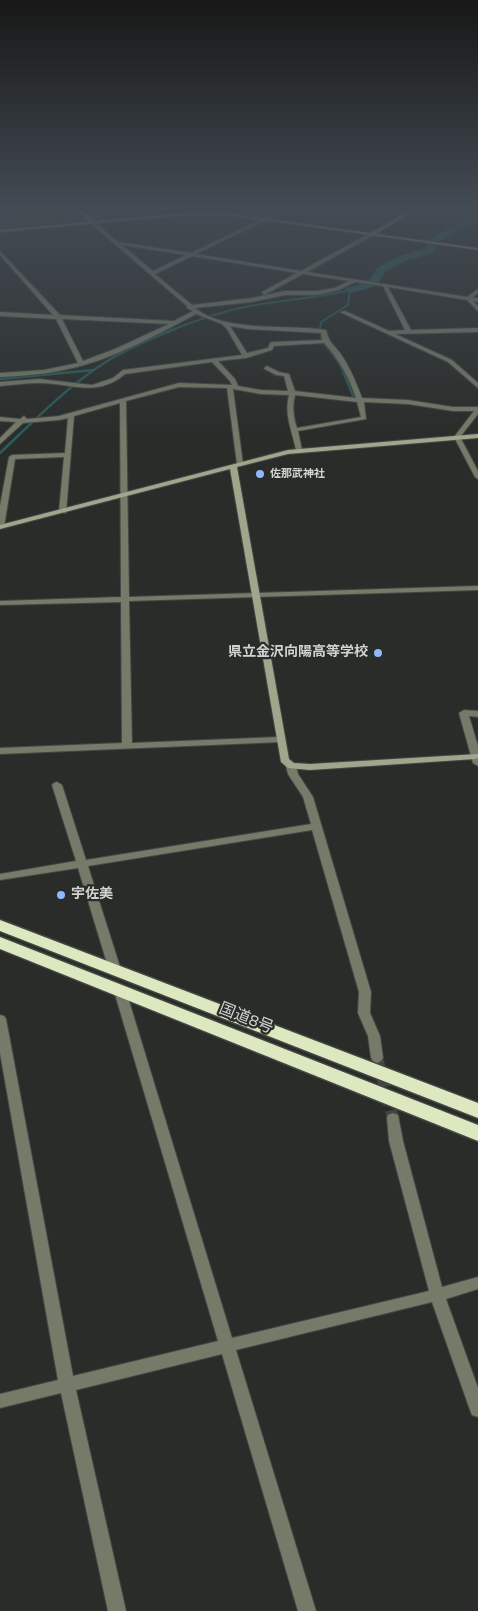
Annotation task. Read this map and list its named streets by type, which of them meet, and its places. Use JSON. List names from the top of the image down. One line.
{"streets":{"highway":["国道8号"]},"places":["佐那武神社","県立金沢向陽高等学校","宇佐美"]}
